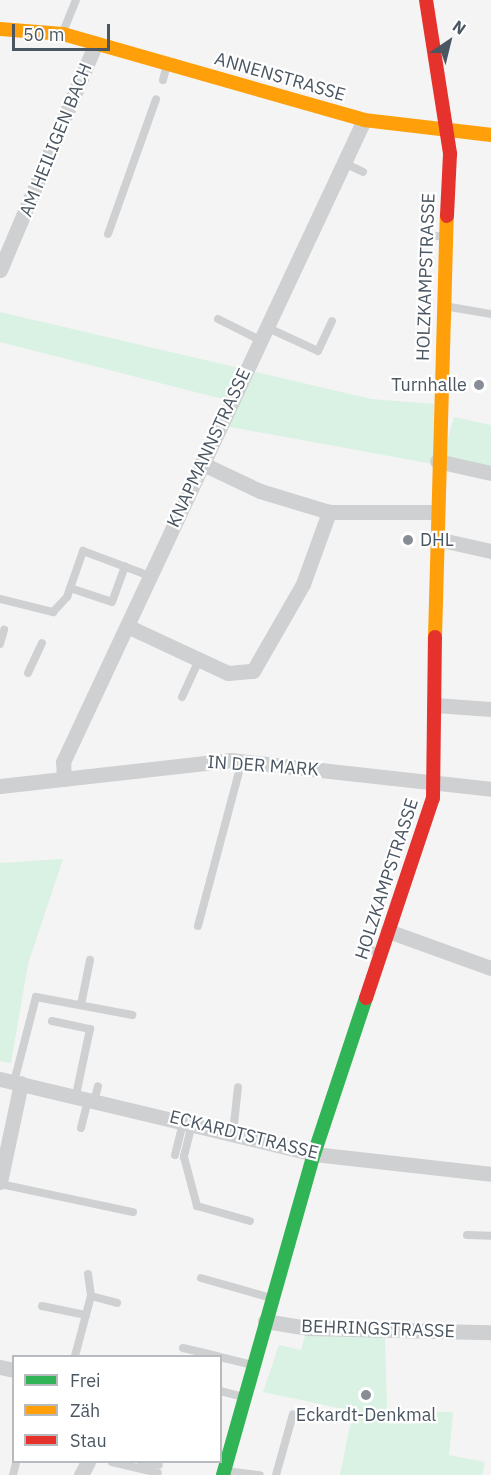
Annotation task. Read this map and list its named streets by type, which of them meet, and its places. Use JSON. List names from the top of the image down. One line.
{"streets":{"street":["ANNENSTRASSE","AM HEILIGEN BACH","HOLZKAMPSTRASSE","KNAPMANNSTRASSE","IN DER MARK","ECKARDTSTRASSE","BEHRINGSTRASSE"]},"crossings":[["ANNENSTRASSE","AM HEILIGEN BACH"],["ANNENSTRASSE","HOLZKAMPSTRASSE"],["ANNENSTRASSE","KNAPMANNSTRASSE"],["HOLZKAMPSTRASSE","IN DER MARK"],["HOLZKAMPSTRASSE","ECKARDTSTRASSE"],["HOLZKAMPSTRASSE","BEHRINGSTRASSE"],["KNAPMANNSTRASSE","IN DER MARK"]],"places":["Turnhalle","DHL","Eckardt-Denkmal"],"legend":["Frei","Zäh","Stau"],"scale_bar":"50 m","north":"top right"}
